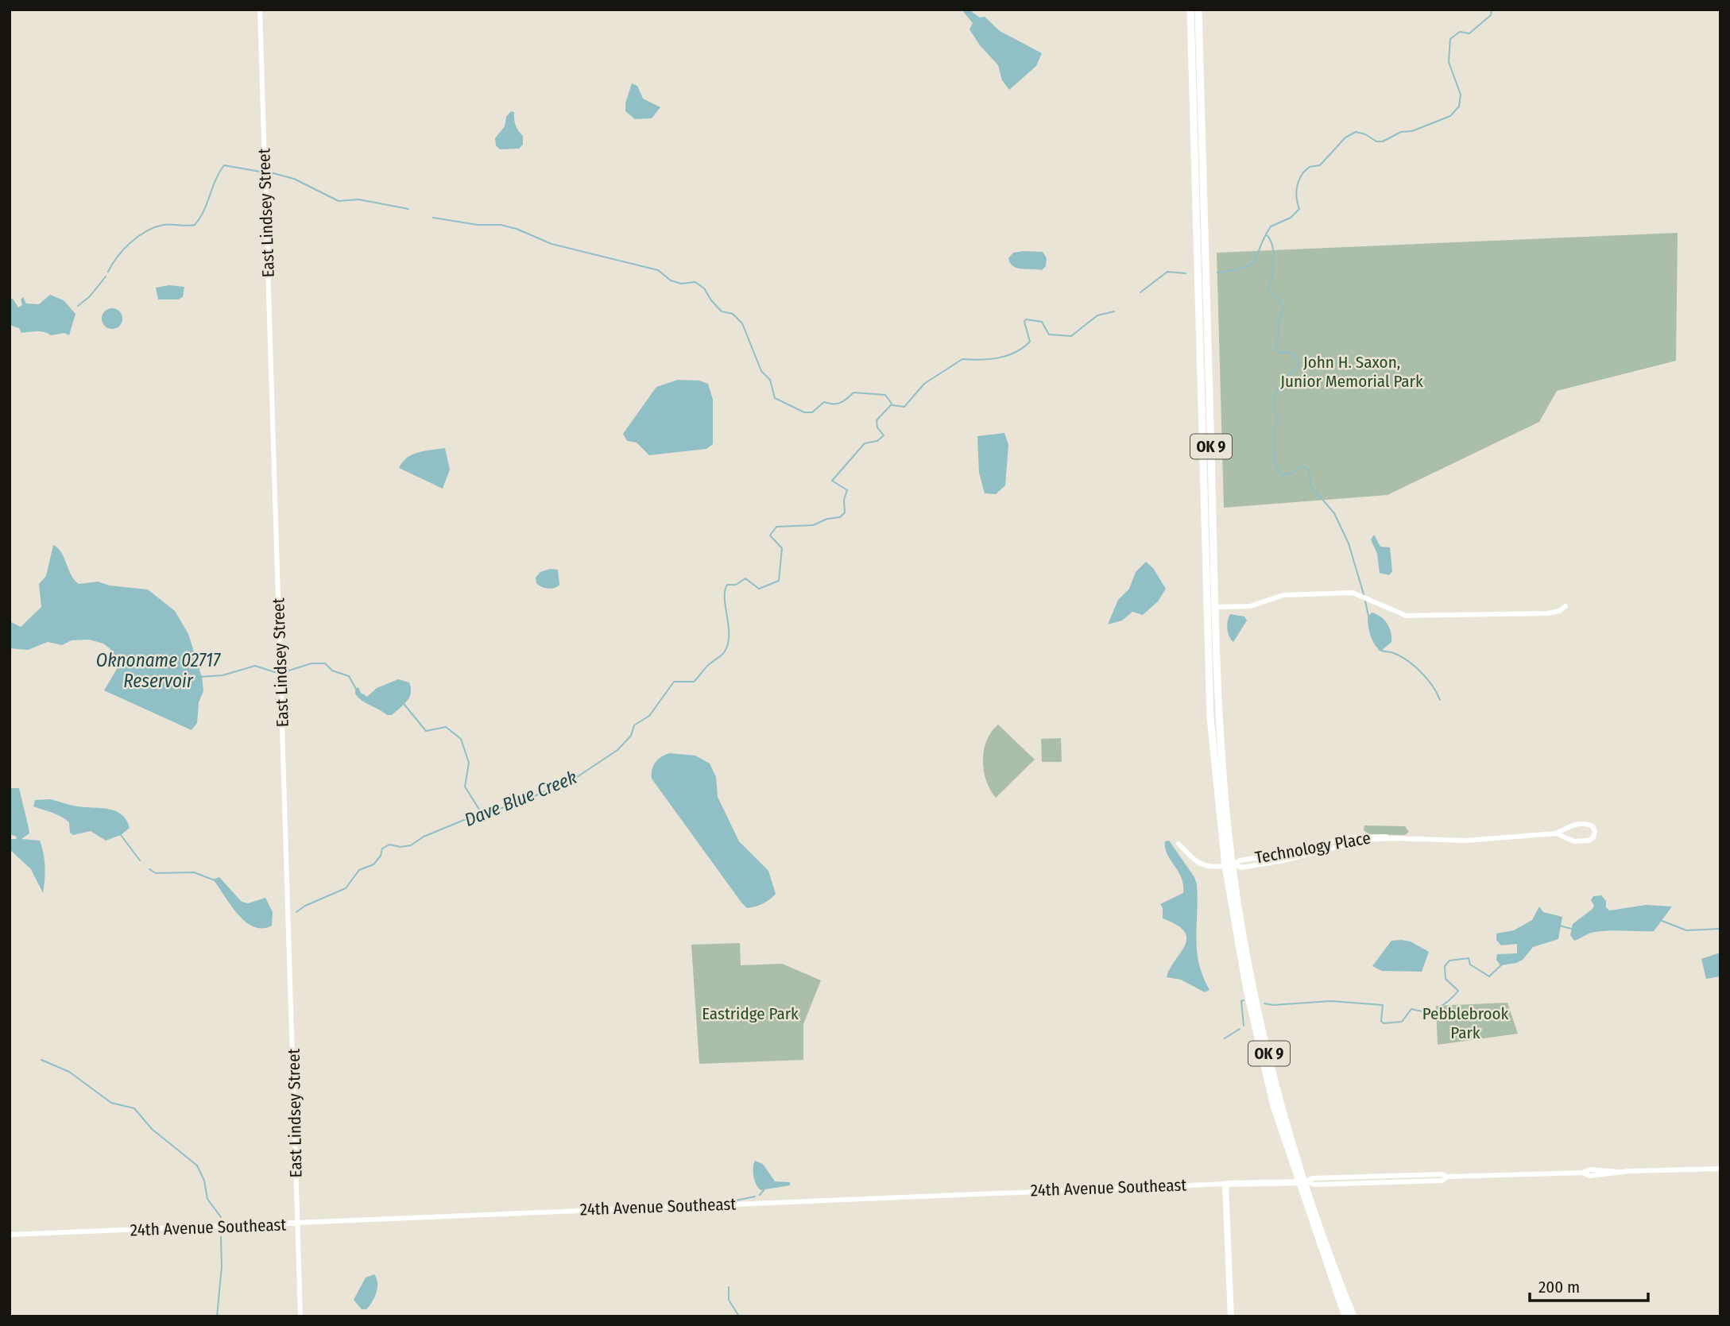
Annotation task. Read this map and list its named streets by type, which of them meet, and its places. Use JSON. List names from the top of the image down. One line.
{"streets":{"highway":["OK 9"],"main road":["24th Avenue Southeast"],"street":["East Lindsey Street","Technology Place"]},"crossings":[["East Lindsey Street","24th Avenue Southeast"],["OK 9","Technology Place"],["OK 9","24th Avenue Southeast"]],"water":["Oknoname 02717 Reservoir","Dave Blue Creek"],"parks":["John H. Saxon, Junior Memorial Park","Eastridge Park","Pebblebrook Park"],"scale_bar":"200 m"}
